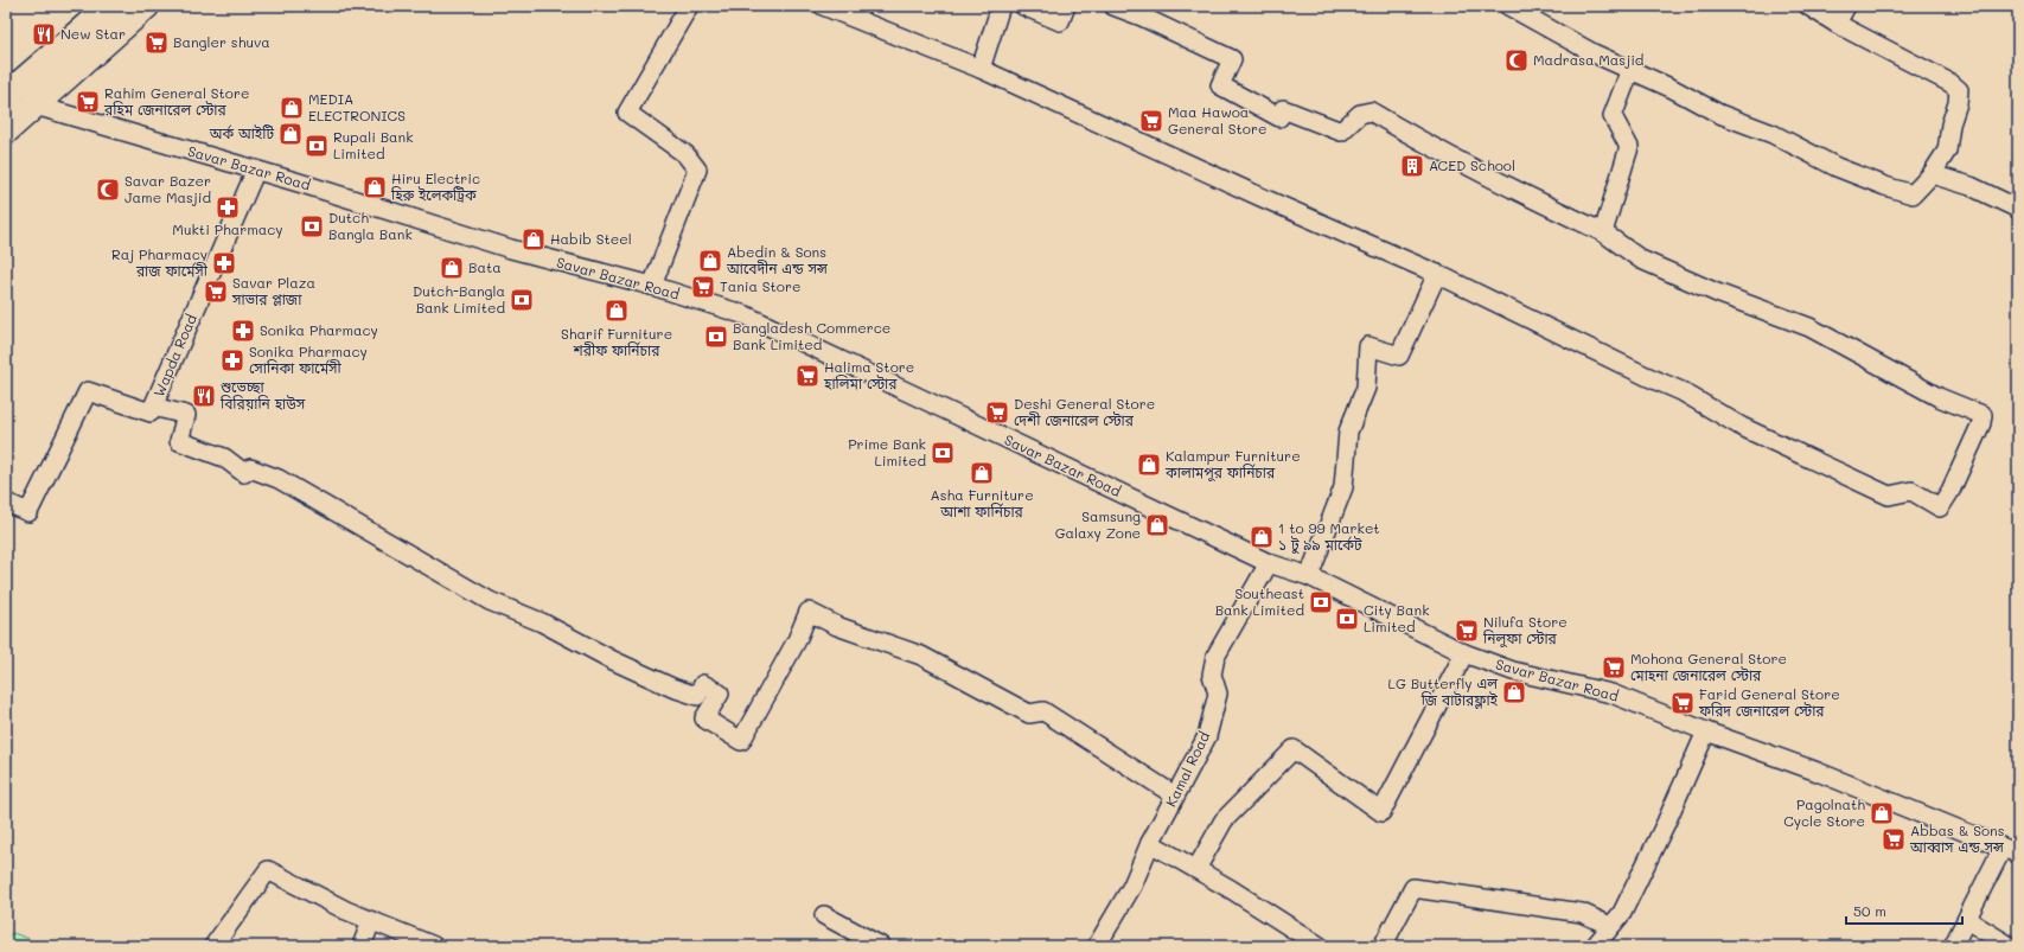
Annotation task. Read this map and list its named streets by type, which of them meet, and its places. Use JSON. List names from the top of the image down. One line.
{"streets":{"street":["Savar Bazar Road","Wapda Road","Kamal Road"]},"crossings":[["Savar Bazar Road","Wapda Road"],["Savar Bazar Road","Kamal Road"]],"places":{"restaurant":["New Star","শুভেচ্ছা বিরিয়ানি হাউস"],"supermarket":["Bangler shuva","Rahim General Store রহিম জেনারেল স্টোর","Maa Hawoa General Store","Tania Store","Savar Plaza সাভার প্লাজা","Halima Store হালিমা স্টোর","Deshi General Store দেশী জেনারেল স্টোর","Nilufa Store নিলুফা স্টোর","Mohona General Store মোহনা জেনারেল স্টোর","Farid General Store ফরিদ জেনারেল স্টোর","Abbas & Sons আব্বাস এন্ড সন্স"],"mosque":["Madrasa Masjid","Savar Bazer Jame Masjid"],"shop":["MEDIA ELECTRONICS","অর্ক আইটি","Hiru Electric হিরু ইলেকট্রিক","Habib Steel","Abedin & Sons আবেদীন এন্ড সন্স","Bata","Sharif Furniture শরীফ ফার্নিচার","Kalampur Furniture কালামপুর ফার্নিচার","Asha Furniture আশা ফার্নিচার","Samsung Galaxy Zone","1 to 99 Market ১ টু ৯৯ মার্কেট","LG Butterfly এল জি বাটারফ্লাই","Pagolnath Cycle Store"],"bank":["Rupali Bank Limited","Dutch Bangla Bank","Dutch-Bangla Bank Limited","Bangladesh Commerce Bank Limited","Prime Bank Limited","Southeast Bank Limited","City Bank Limited"],"building":["ACED School"],"pharmacy":["Mukti Pharmacy","Raj Pharmacy রাজ ফার্মেসী","Sonika Pharmacy","Sonika Pharmacy সোনিকা ফার্মেসী"]},"scale_bar":"50 m"}
